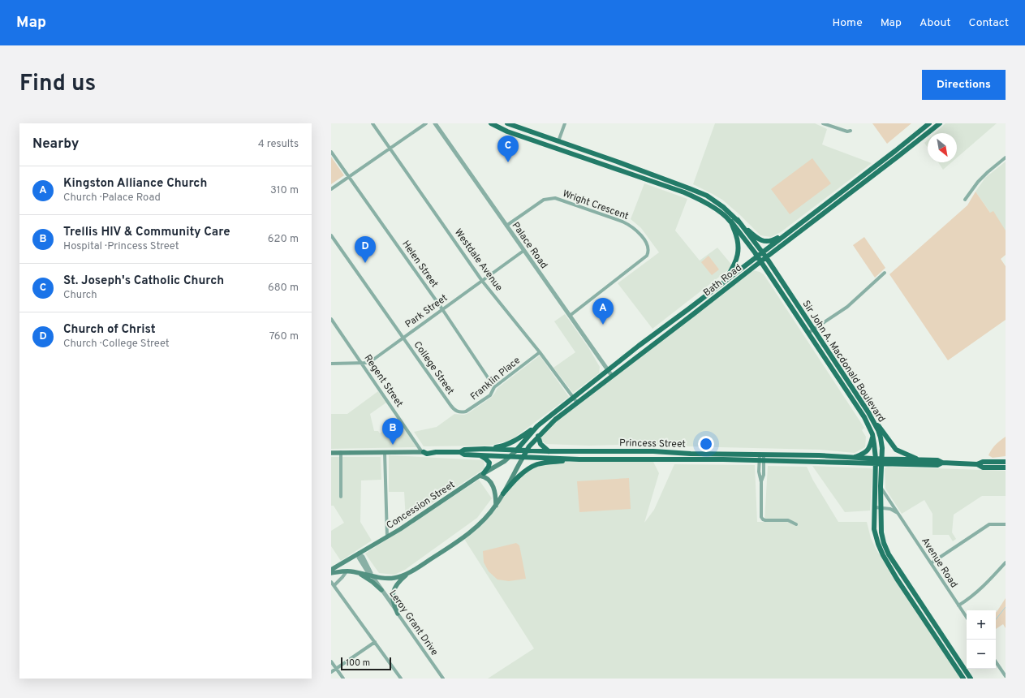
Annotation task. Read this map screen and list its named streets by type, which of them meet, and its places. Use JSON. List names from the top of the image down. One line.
{"streets":{"main road":["Bath Road","Sir John A. Macdonald Boulevard","Princess Street","Concession Street"],"street":["Wright Crescent","Palace Road","Westdale Avenue","Helen Street","Park Street","College Street","Franklin Place","Regent Street","Avenue Road","Leroy Grant Drive"]},"crossings":[["Wright Crescent","Palace Road"],["Palace Road","Bath Road"],["Palace Road","Park Street"],["Westdale Avenue","Bath Road"],["Westdale Avenue","Park Street"],["Westdale Avenue","Franklin Place"],["Helen Street","Park Street"],["Helen Street","Franklin Place"],["Bath Road","Sir John A. Macdonald Boulevard"],["Bath Road","Princess Street"],["Bath Road","Concession Street"],["Park Street","College Street"],["Park Street","Regent Street"],["Sir John A. Macdonald Boulevard","Princess Street"],["Sir John A. Macdonald Boulevard","Avenue Road"],["College Street","Franklin Place"],["Regent Street","Princess Street"],["Princess Street","Concession Street"],["Concession Street","Leroy Grant Drive"]],"scale_bar":"100 m","north":"bottom right","page":{"header":"Map","nav":["Home","Map","About","Contact"],"title":"Find us","buttons":"Directions","heading":["Nearby","4 results"],"pins":["C","D","A","B"],"list":[{"mark":"A","name":"Kingston Alliance Church","note":"Church · Palace Road","value":"310 m"},{"mark":"B","name":"Trellis HIV & Community Care","note":"Hospital · Princess Street","value":"620 m"},{"mark":"C","name":"St. Joseph's Catholic Church","note":"Church","value":"680 m"},{"mark":"D","name":"Church of Christ","note":"Church · College Street","value":"760 m"}],"map_buttons":["+","−"],"scale":"100 m"}}
